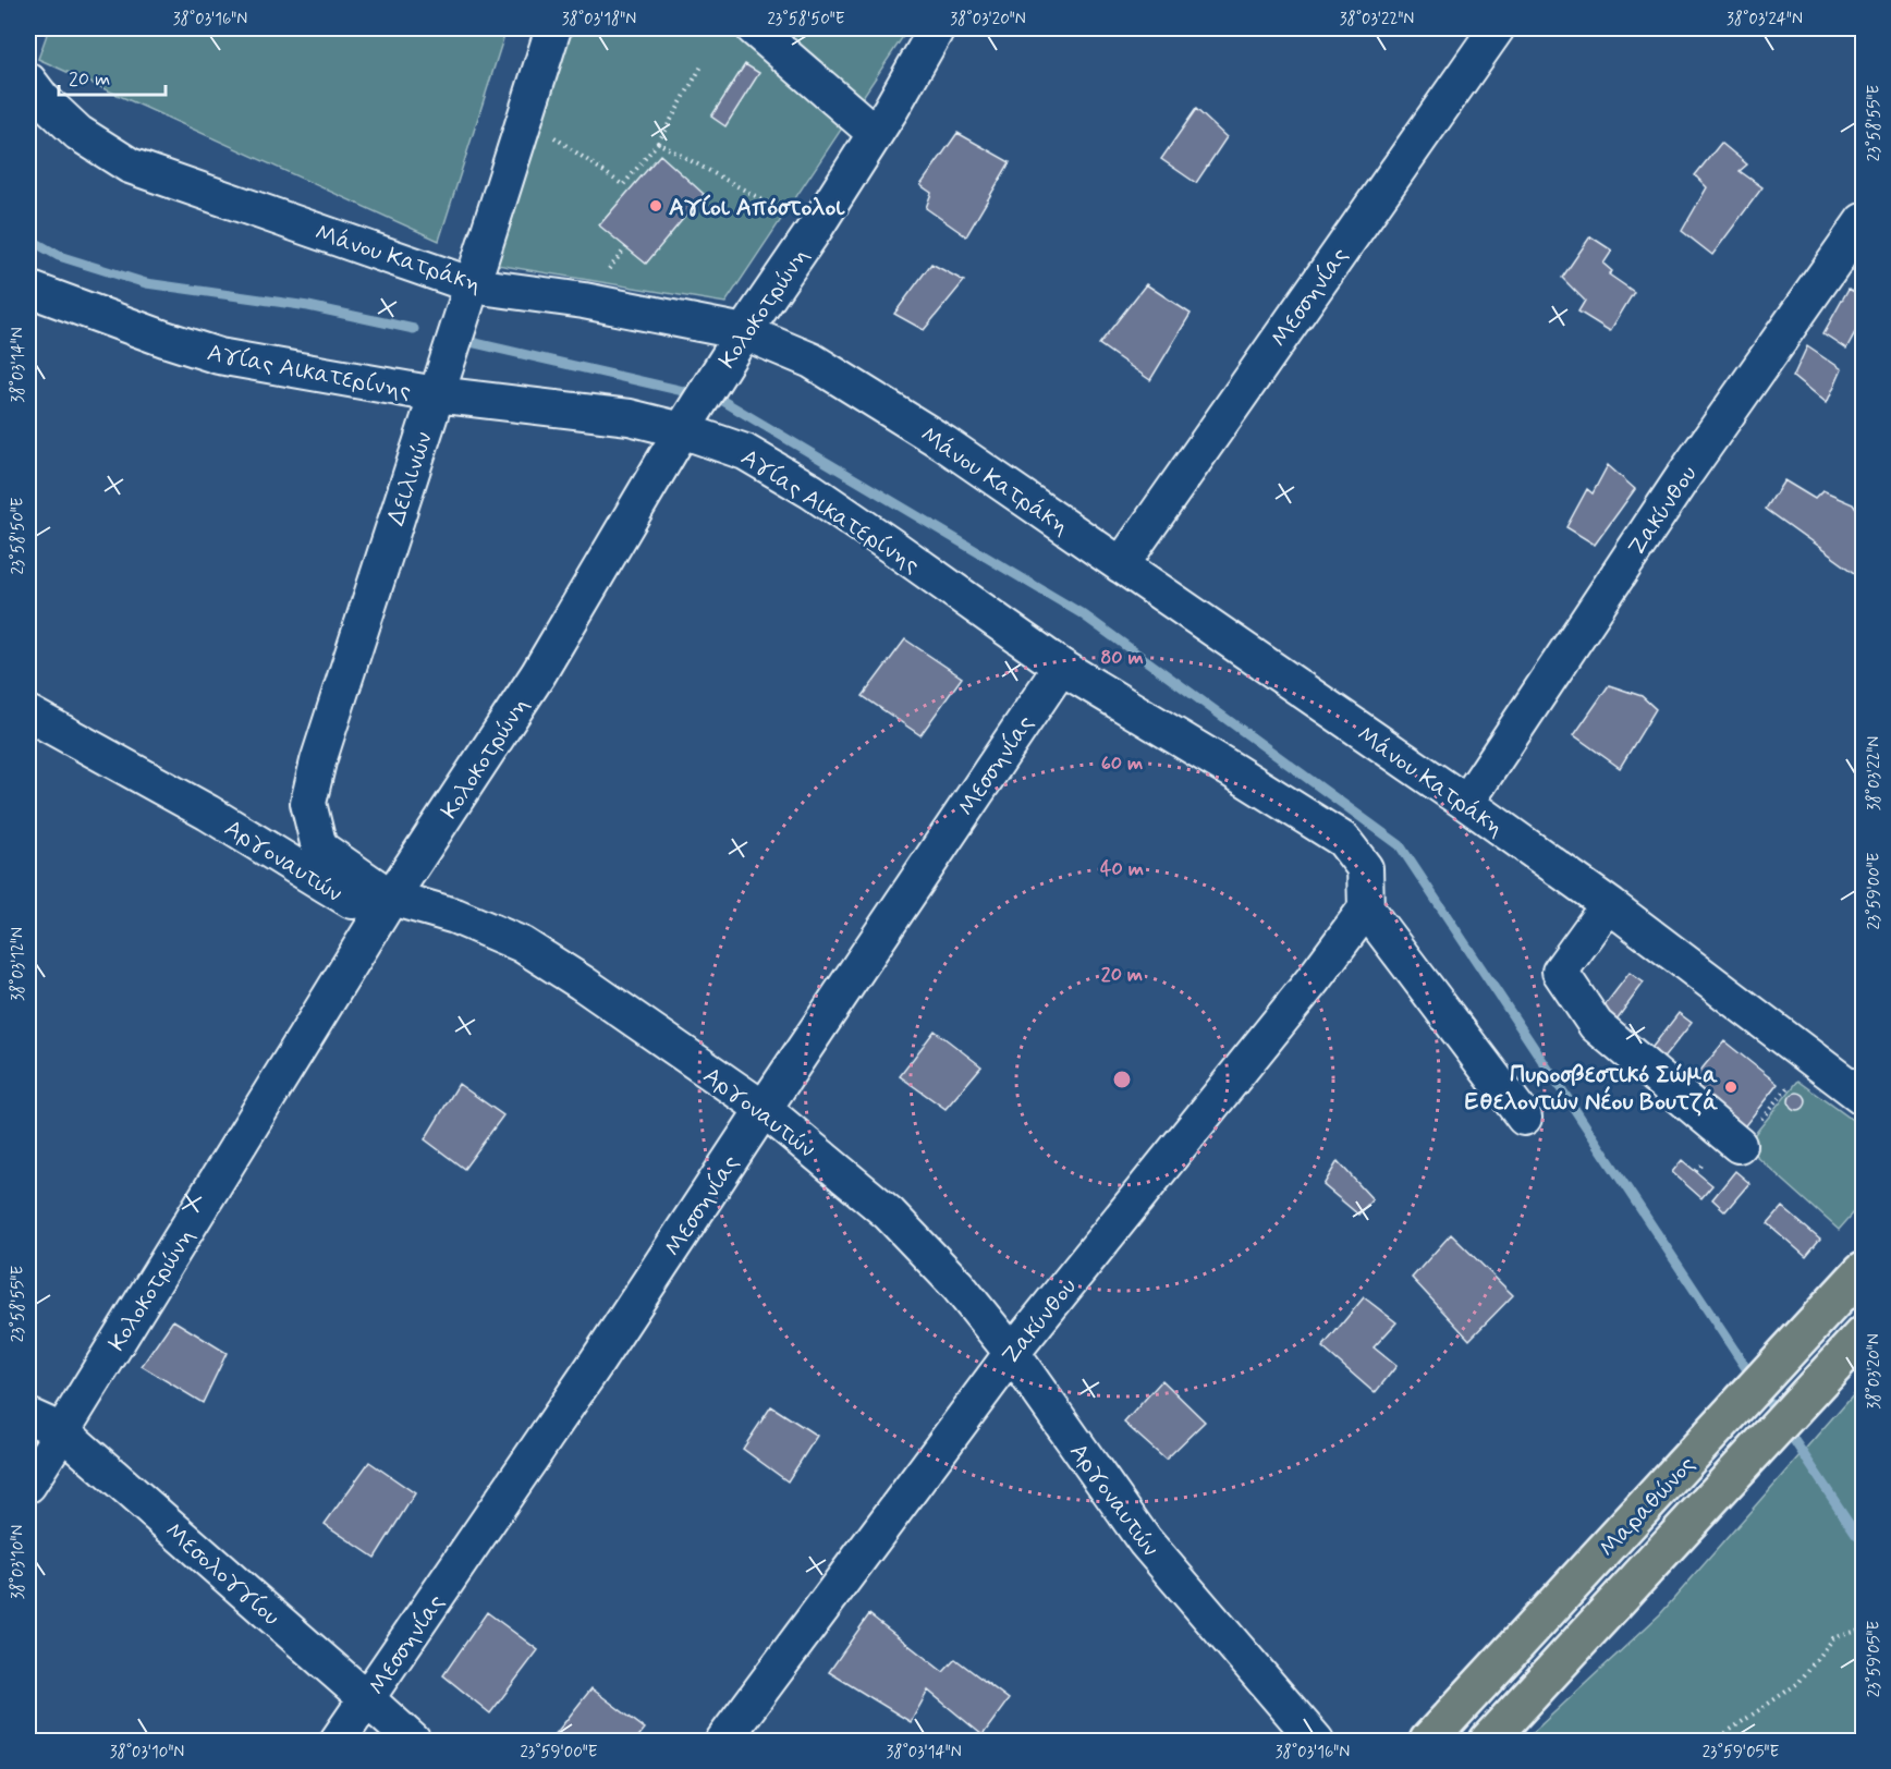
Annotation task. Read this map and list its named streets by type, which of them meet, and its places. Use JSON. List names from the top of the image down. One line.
{"streets":{"main road":["Μαραθώνος"],"street":["Μάνου Κατράκη","Μεσσηνίας","Κολοκοτρώνη","Αγίας Αικατερίνης","Δειλινών","Ζακύνθου","Αργοναυτών","Μεσολογγίου"]},"crossings":[["Μάνου Κατράκη","Μεσσηνίας"],["Μάνου Κατράκη","Κολοκοτρώνη"],["Μάνου Κατράκη","Δειλινών"],["Μάνου Κατράκη","Ζακύνθου"],["Μεσσηνίας","Αγίας Αικατερίνης"],["Μεσσηνίας","Αργοναυτών"],["Μεσσηνίας","Μεσολογγίου"],["Κολοκοτρώνη","Αγίας Αικατερίνης"],["Κολοκοτρώνη","Δειλινών"],["Κολοκοτρώνη","Αργοναυτών"],["Κολοκοτρώνη","Μεσολογγίου"],["Αγίας Αικατερίνης","Δειλινών"],["Αγίας Αικατερίνης","Ζακύνθου"],["Δειλινών","Αργοναυτών"],["Ζακύνθου","Αργοναυτών"]],"places":["Αγίοι Απόστολοι","Πυροσβεστικό Σώμα Εθελοντών Νέου Βουτζά"],"scale_bar":"20 m","coordinates":["38°03'16\"N","38°03'18\"N","23°58'50\"E","38°03'20\"N","38°03'22\"N","38°03'24\"N","23°58'55\"E","38°03'14\"N","23°59'00\"E","38°03'12\"N","38°03'10\"N","23°59'05\"E"],"rings":["80 m","60 m","40 m","20 m"]}
